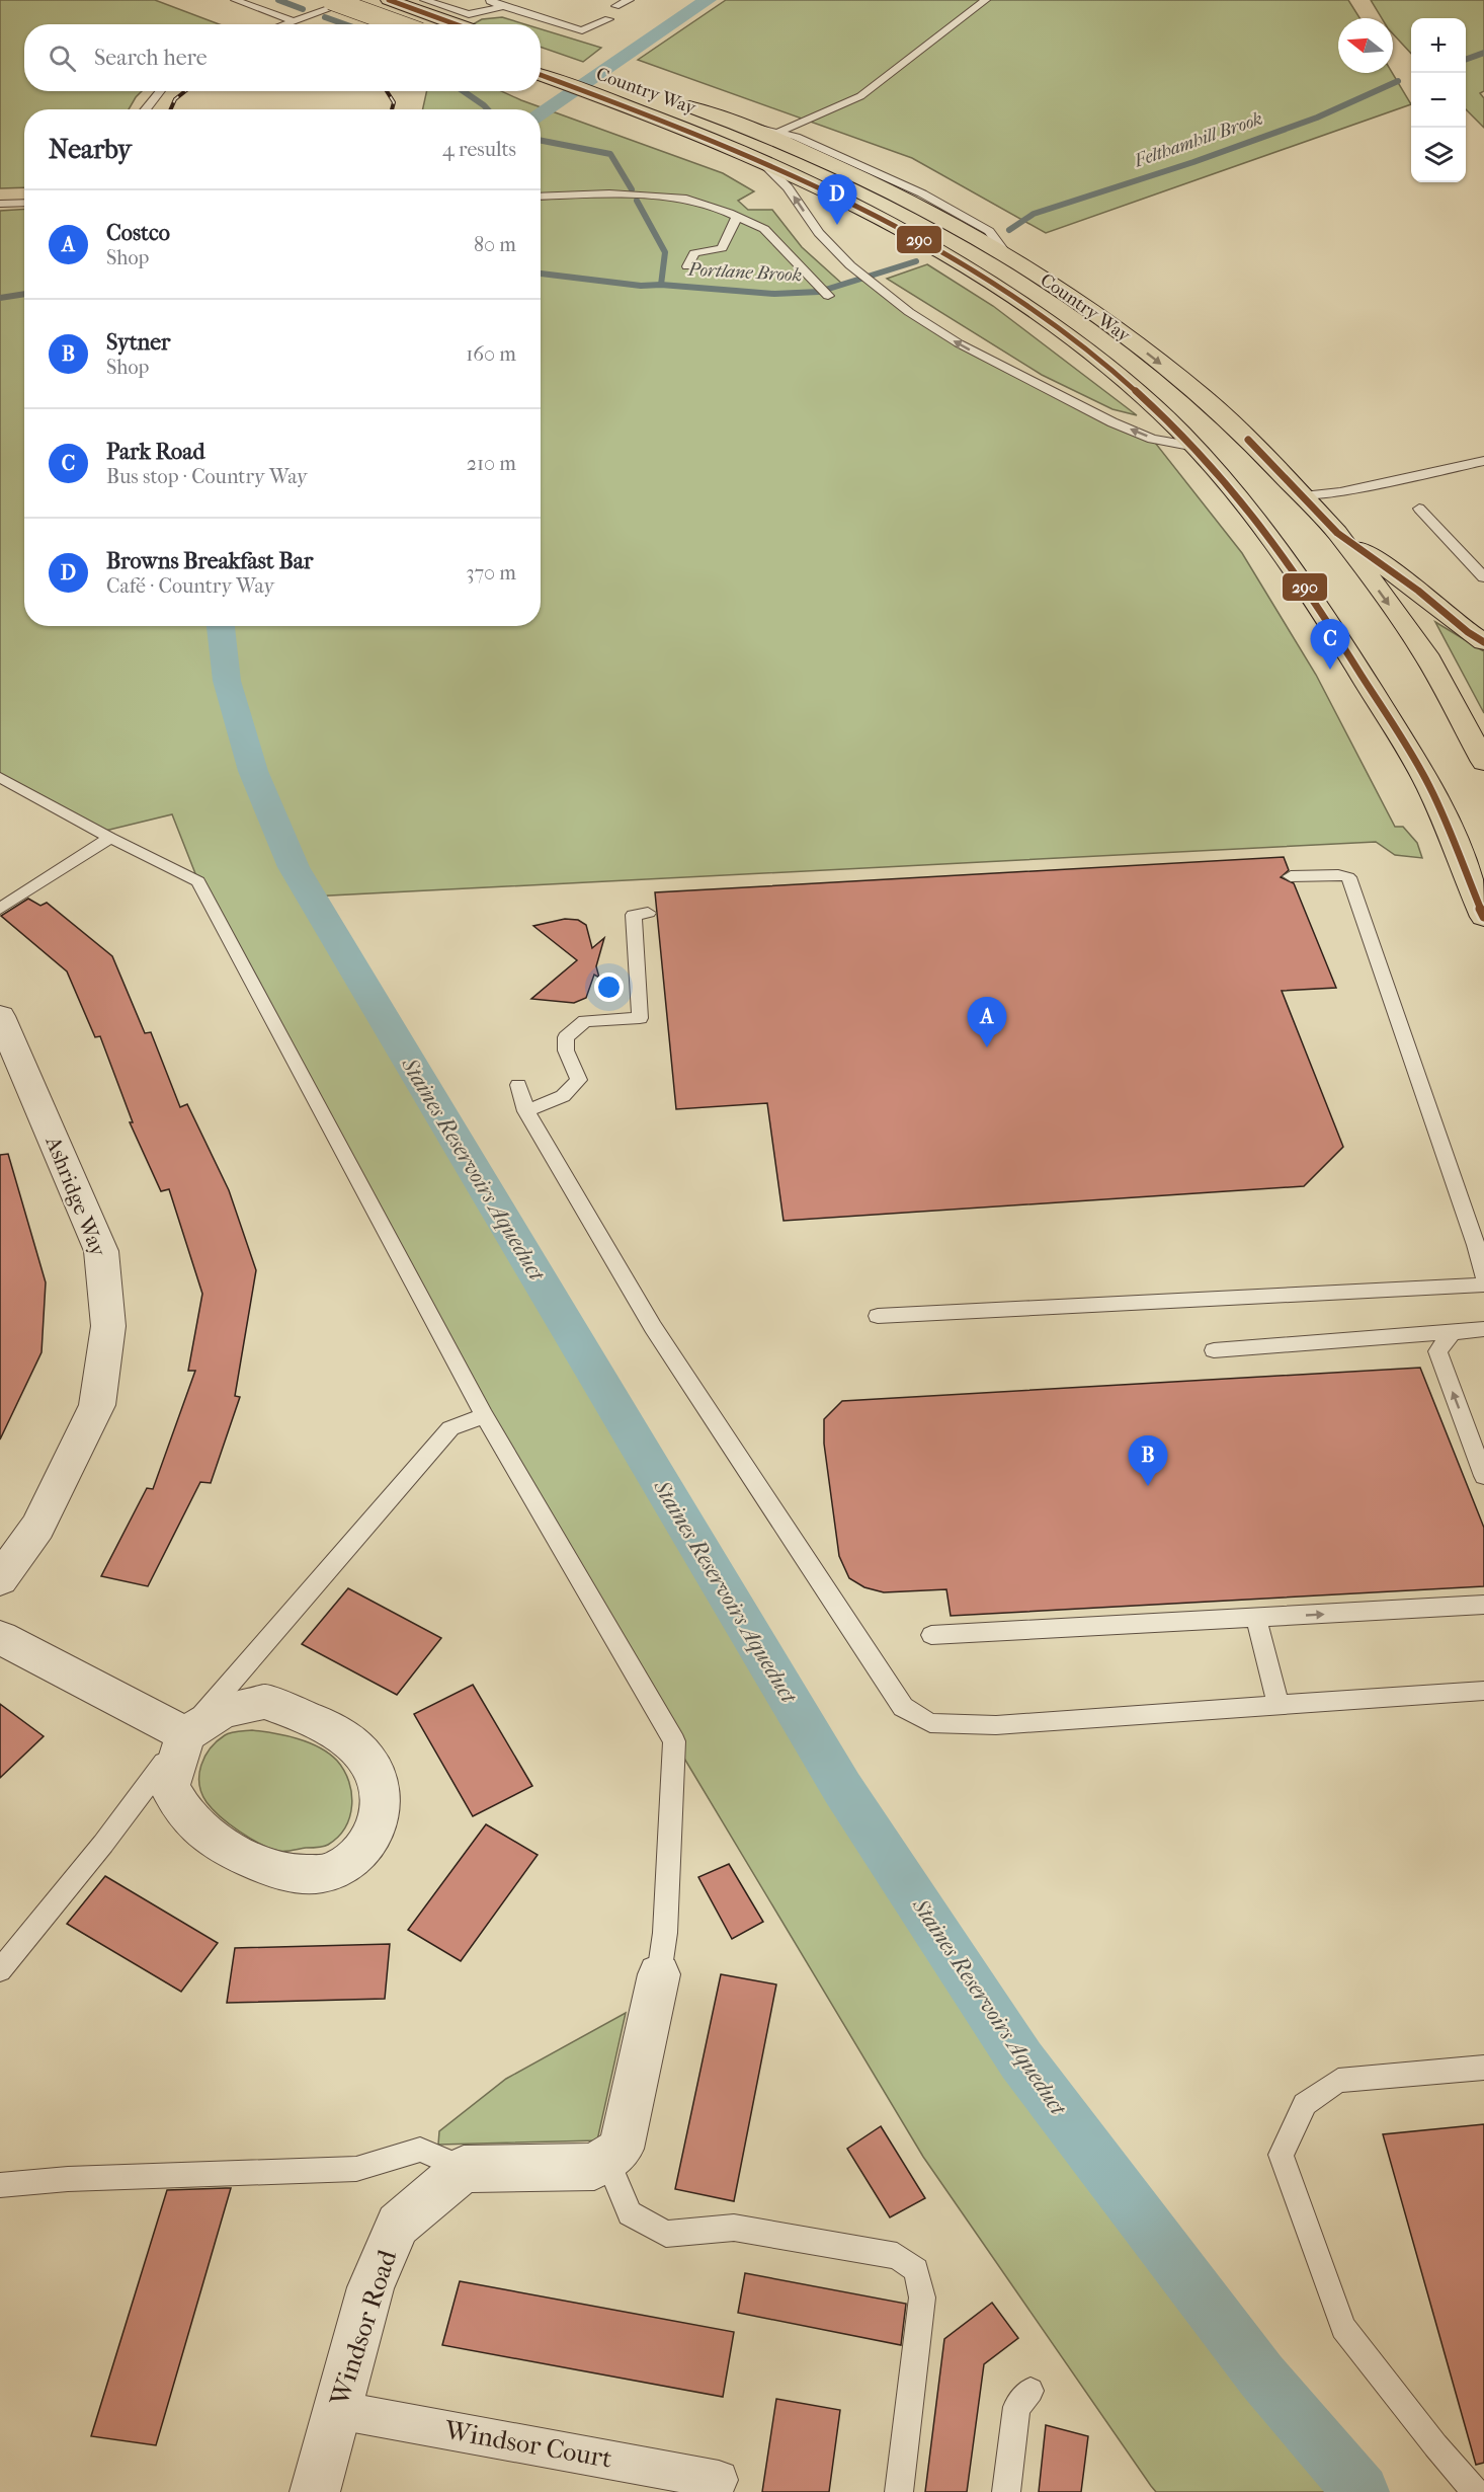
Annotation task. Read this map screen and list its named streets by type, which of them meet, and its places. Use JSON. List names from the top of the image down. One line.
{"streets":{"highway":["Country Way"],"street":["Ashridge Way","Windsor Road","Windsor Court"]},"crossings":[["Windsor Road","Windsor Court"]],"water":["Felthamhill Brook","Portlane Brook","Staines Reservoirs Aqueduct"],"lines":["transit line 290"],"north":"left","page":{"map_buttons":["+","−"],"search":"Search here","heading":["Nearby","4 results"],"pins":["D","C","A","B"],"list":[{"mark":"A","name":"Costco","note":"Shop","value":"80 m"},{"mark":"B","name":"Sytner","note":"Shop","value":"160 m"},{"mark":"C","name":"Park Road","note":"Bus stop · Country Way","value":"210 m"},{"mark":"D","name":"Browns Breakfast Bar","note":"Café · Country Way","value":"370 m"}]}}
